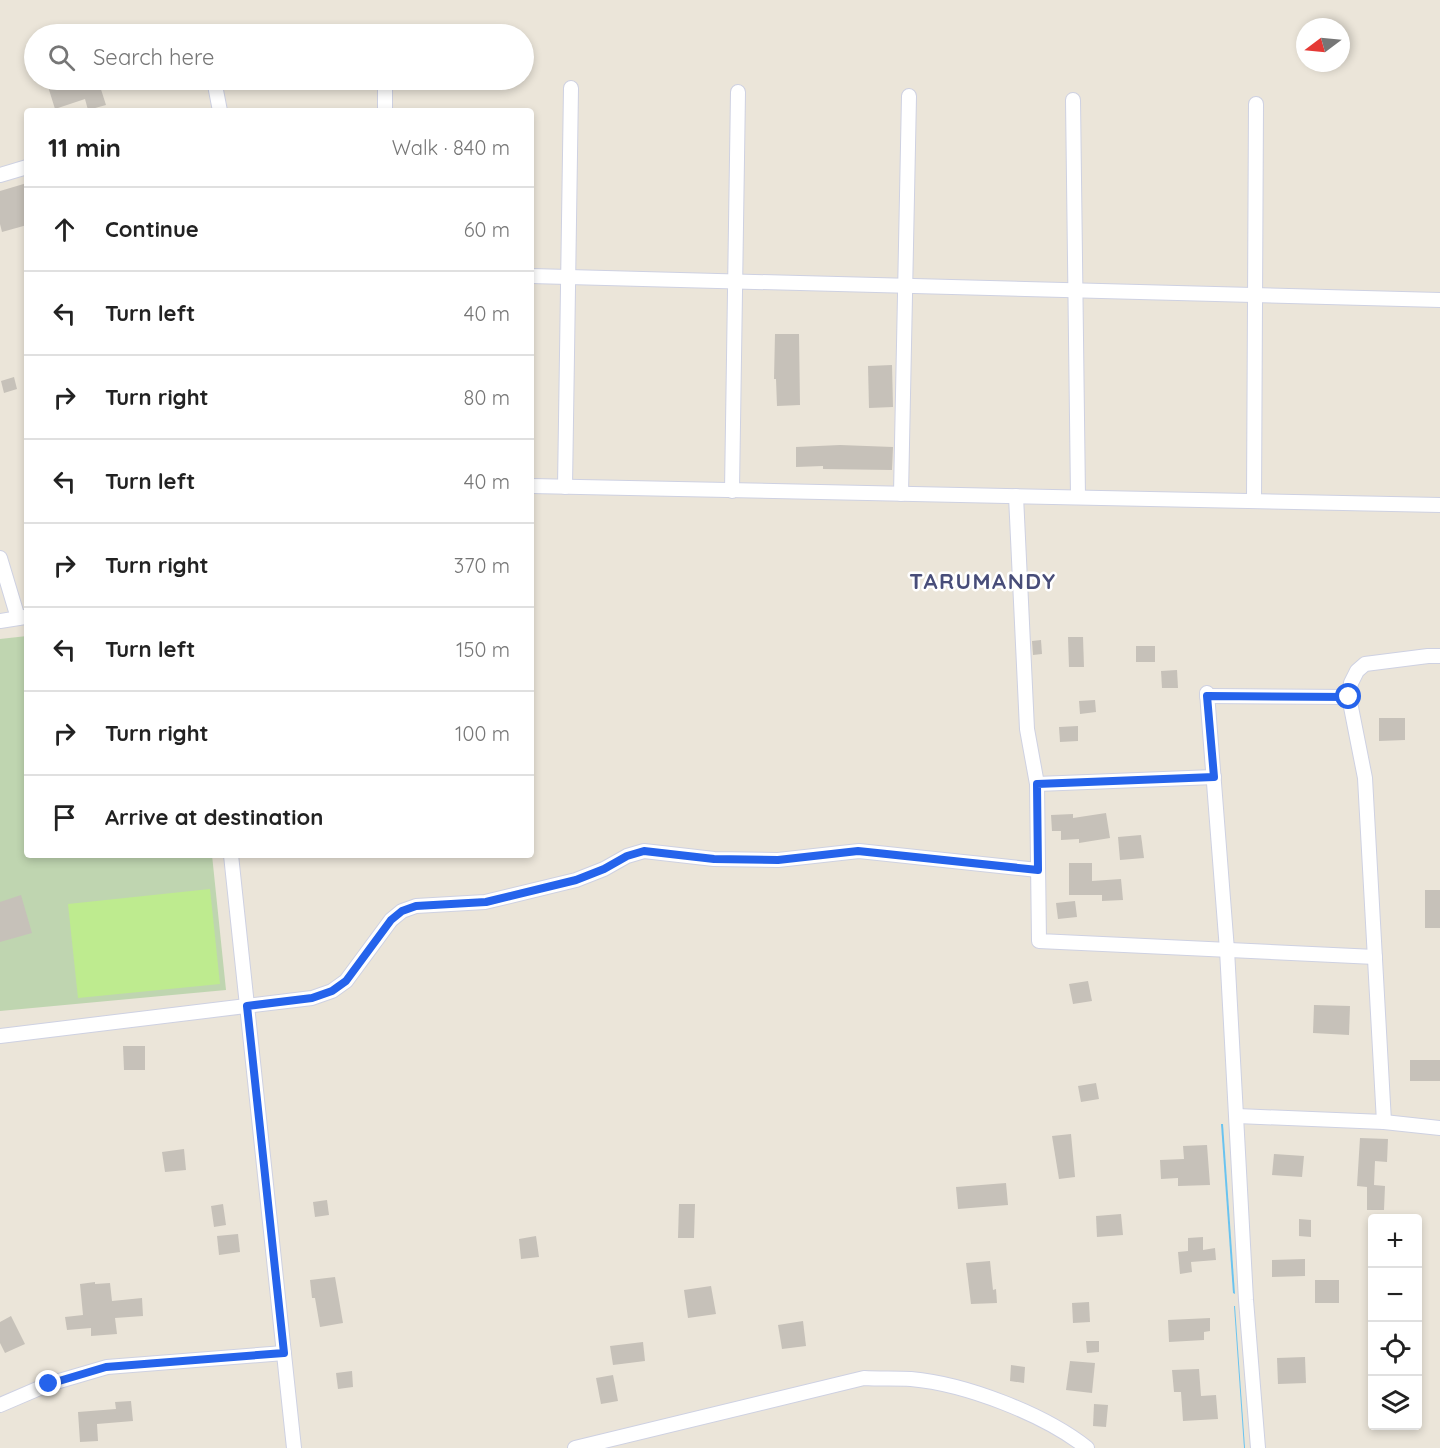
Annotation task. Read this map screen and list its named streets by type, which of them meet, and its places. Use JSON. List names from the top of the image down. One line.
{"districts":["TARUMANDY"],"north":"left","page":{"search":"Search here","heading":["11 min","Walk · 840 m"],"list":[["Continue","60 m"],["Turn left","40 m"],["Turn right","80 m"],["Turn left","40 m"],["Turn right","370 m"],["Turn left","150 m"],["Turn right","100 m"],"Arrive at destination"],"map_buttons":["+","−"]}}
